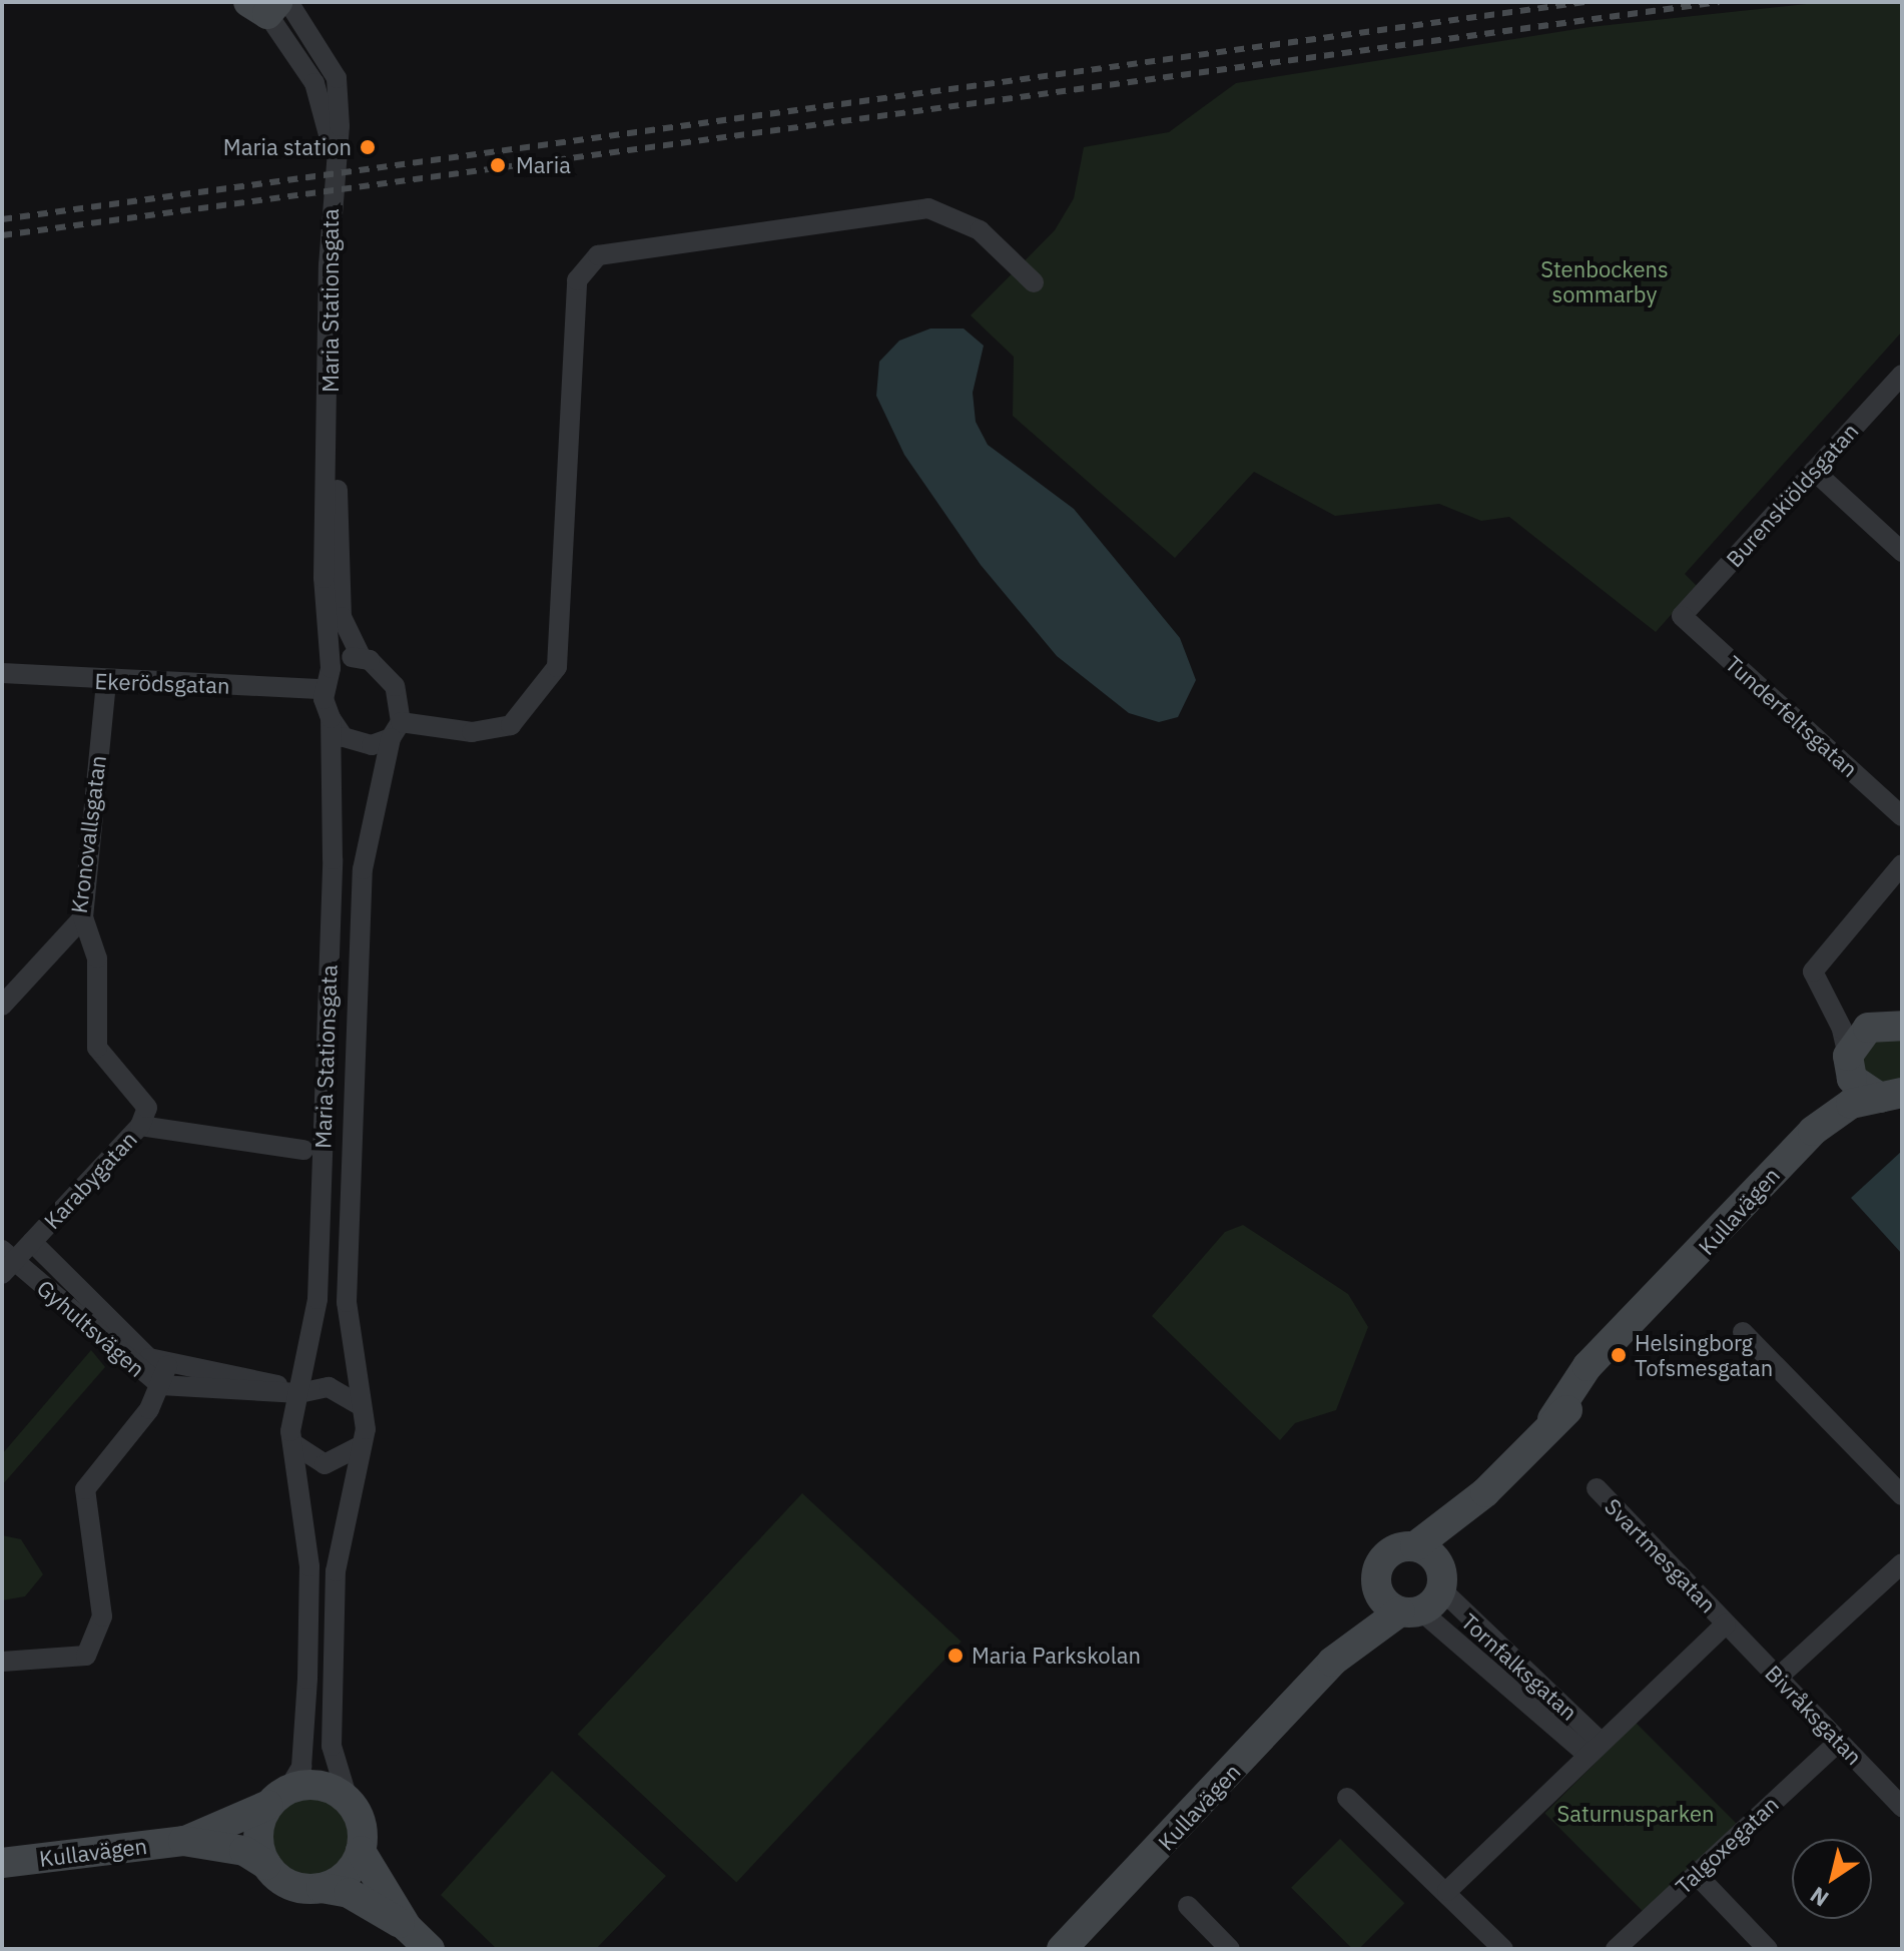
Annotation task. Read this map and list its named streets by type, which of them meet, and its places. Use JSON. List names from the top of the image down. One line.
{"streets":{"street":["Maria Stationsgata","Burenskiöldsgatan","Ekerödsgatan","Tunderfeltsgatan","Kronovallsgatan","Karabygatan","Kullavägen","Gyhultsvägen","Svartmesgatan","Tornfalksgatan","Bivråksgatan","Talgoxegatan"]},"crossings":[["Maria Stationsgata","Ekerödsgatan"],["Maria Stationsgata","Kullavägen"],["Maria Stationsgata","Gyhultsvägen"],["Burenskiöldsgatan","Tunderfeltsgatan"],["Ekerödsgatan","Kronovallsgatan"],["Kronovallsgatan","Karabygatan"],["Karabygatan","Gyhultsvägen"],["Kullavägen","Tornfalksgatan"],["Svartmesgatan","Bivråksgatan"],["Bivråksgatan","Talgoxegatan"]],"parks":["Stenbockens sommarby","Saturnusparken"],"places":["Maria station","Maria","Helsingborg Tofsmesgatan","Maria Parkskolan"],"north":"bottom left"}
